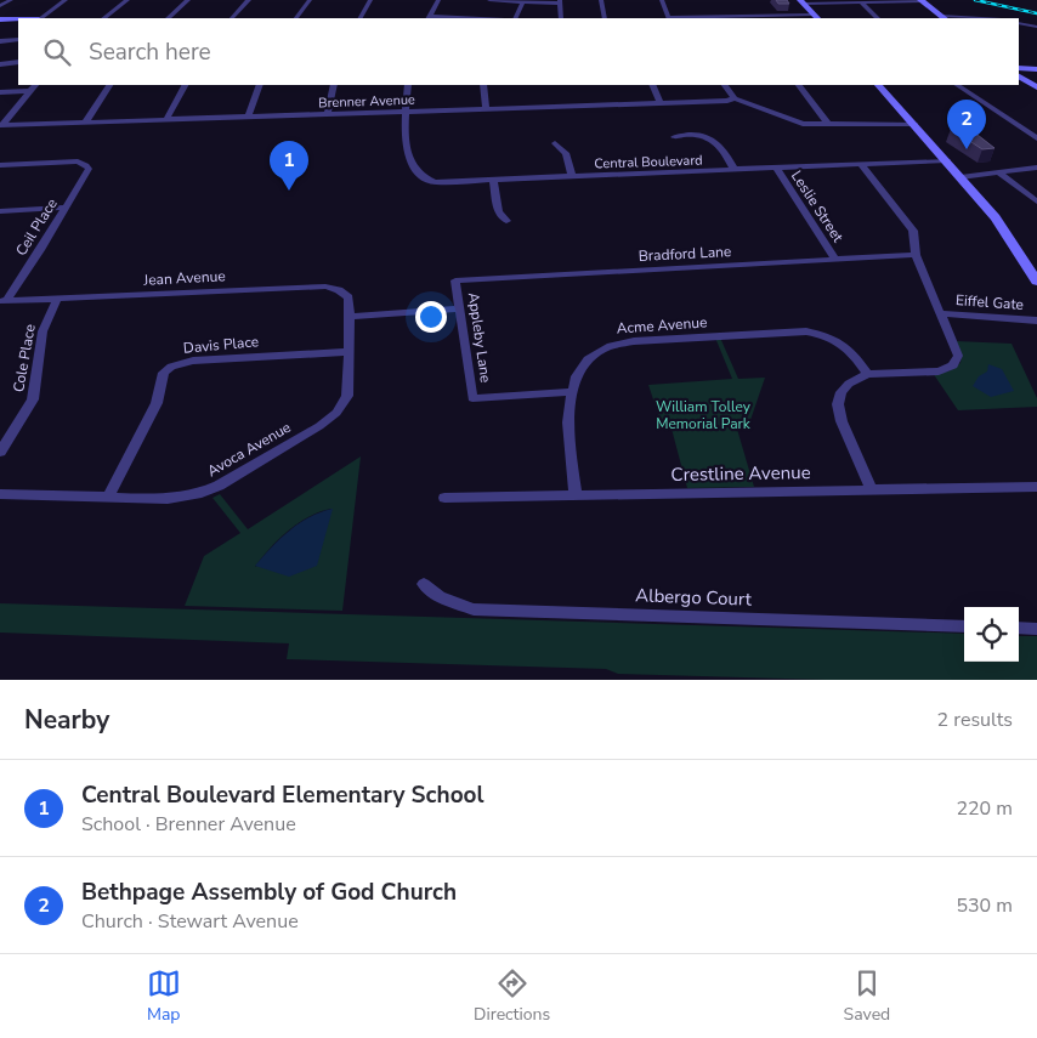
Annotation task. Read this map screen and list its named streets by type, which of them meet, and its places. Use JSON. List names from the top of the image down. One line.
{"streets":{"street":["Brenner Avenue","Central Boulevard","Leslie Street","Ceil Place","Bradford Lane","Jean Avenue","Eiffel Gate","Acme Avenue","Appleby Lane","Davis Place","Cole Place","Avoca Avenue","Crestline Avenue","Albergo Court"]},"crossings":[["Brenner Avenue","Central Boulevard"],["Central Boulevard","Leslie Street"],["Leslie Street","Bradford Lane"],["Ceil Place","Jean Avenue"],["Bradford Lane","Appleby Lane"],["Jean Avenue","Cole Place"],["Jean Avenue","Avoca Avenue"],["Acme Avenue","Appleby Lane"],["Acme Avenue","Crestline Avenue"],["Davis Place","Avoca Avenue"]],"parks":["William Tolley Memorial Park"],"page":{"search":"Search here","pins":["2","1"],"heading":["Nearby","2 results"],"list":[{"mark":"1","name":"Central Boulevard Elementary School","note":"School · Brenner Avenue","value":"220 m"},{"mark":"2","name":"Bethpage Assembly of God Church","note":"Church · Stewart Avenue","value":"530 m"}],"nav":["Map","Directions","Saved"]}}
